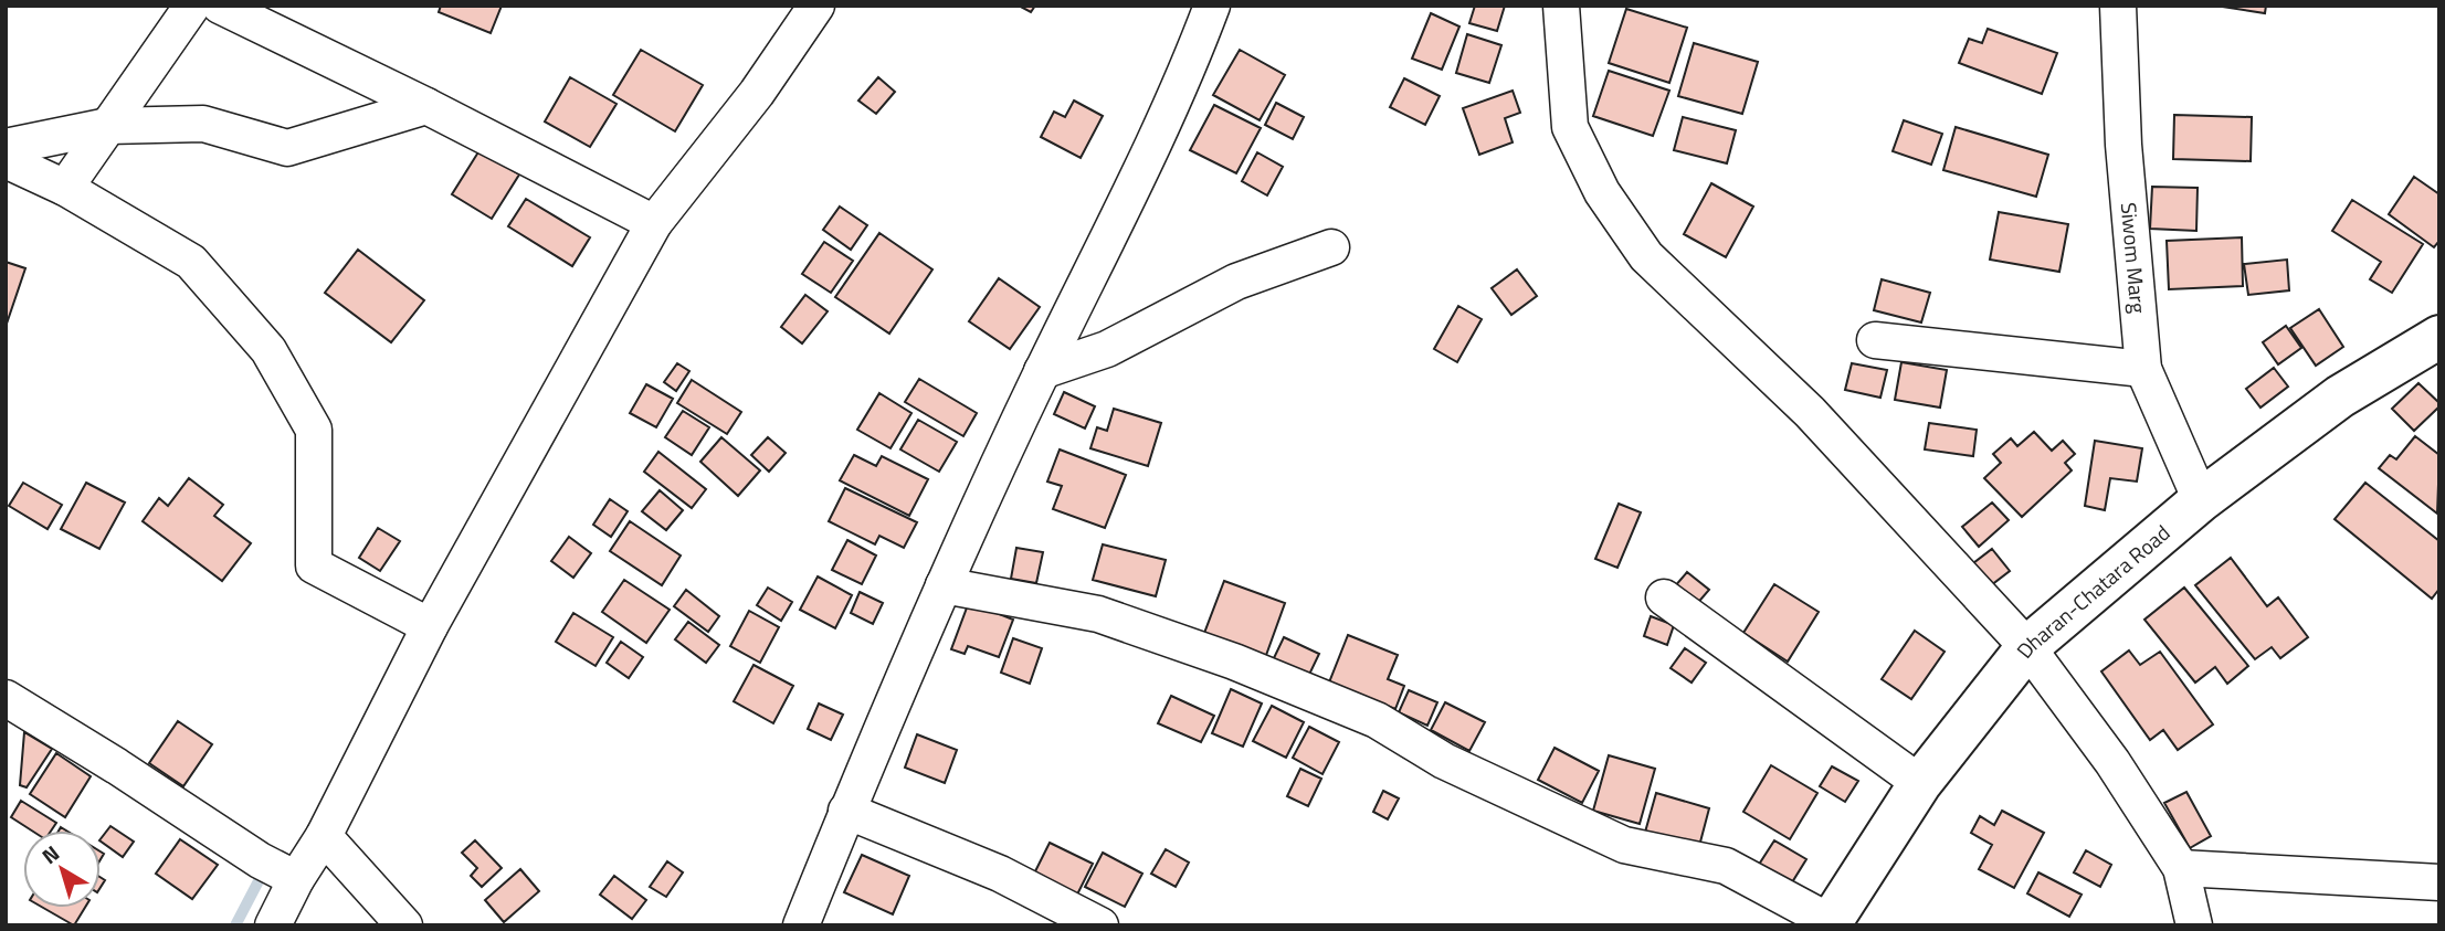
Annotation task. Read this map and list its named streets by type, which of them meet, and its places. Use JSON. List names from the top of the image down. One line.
{"streets":{"main road":["Dharan-Chatara Road"],"street":["Siwom Marg"]},"crossings":[["Siwom Marg","Dharan-Chatara Road"]],"north":"top left"}
